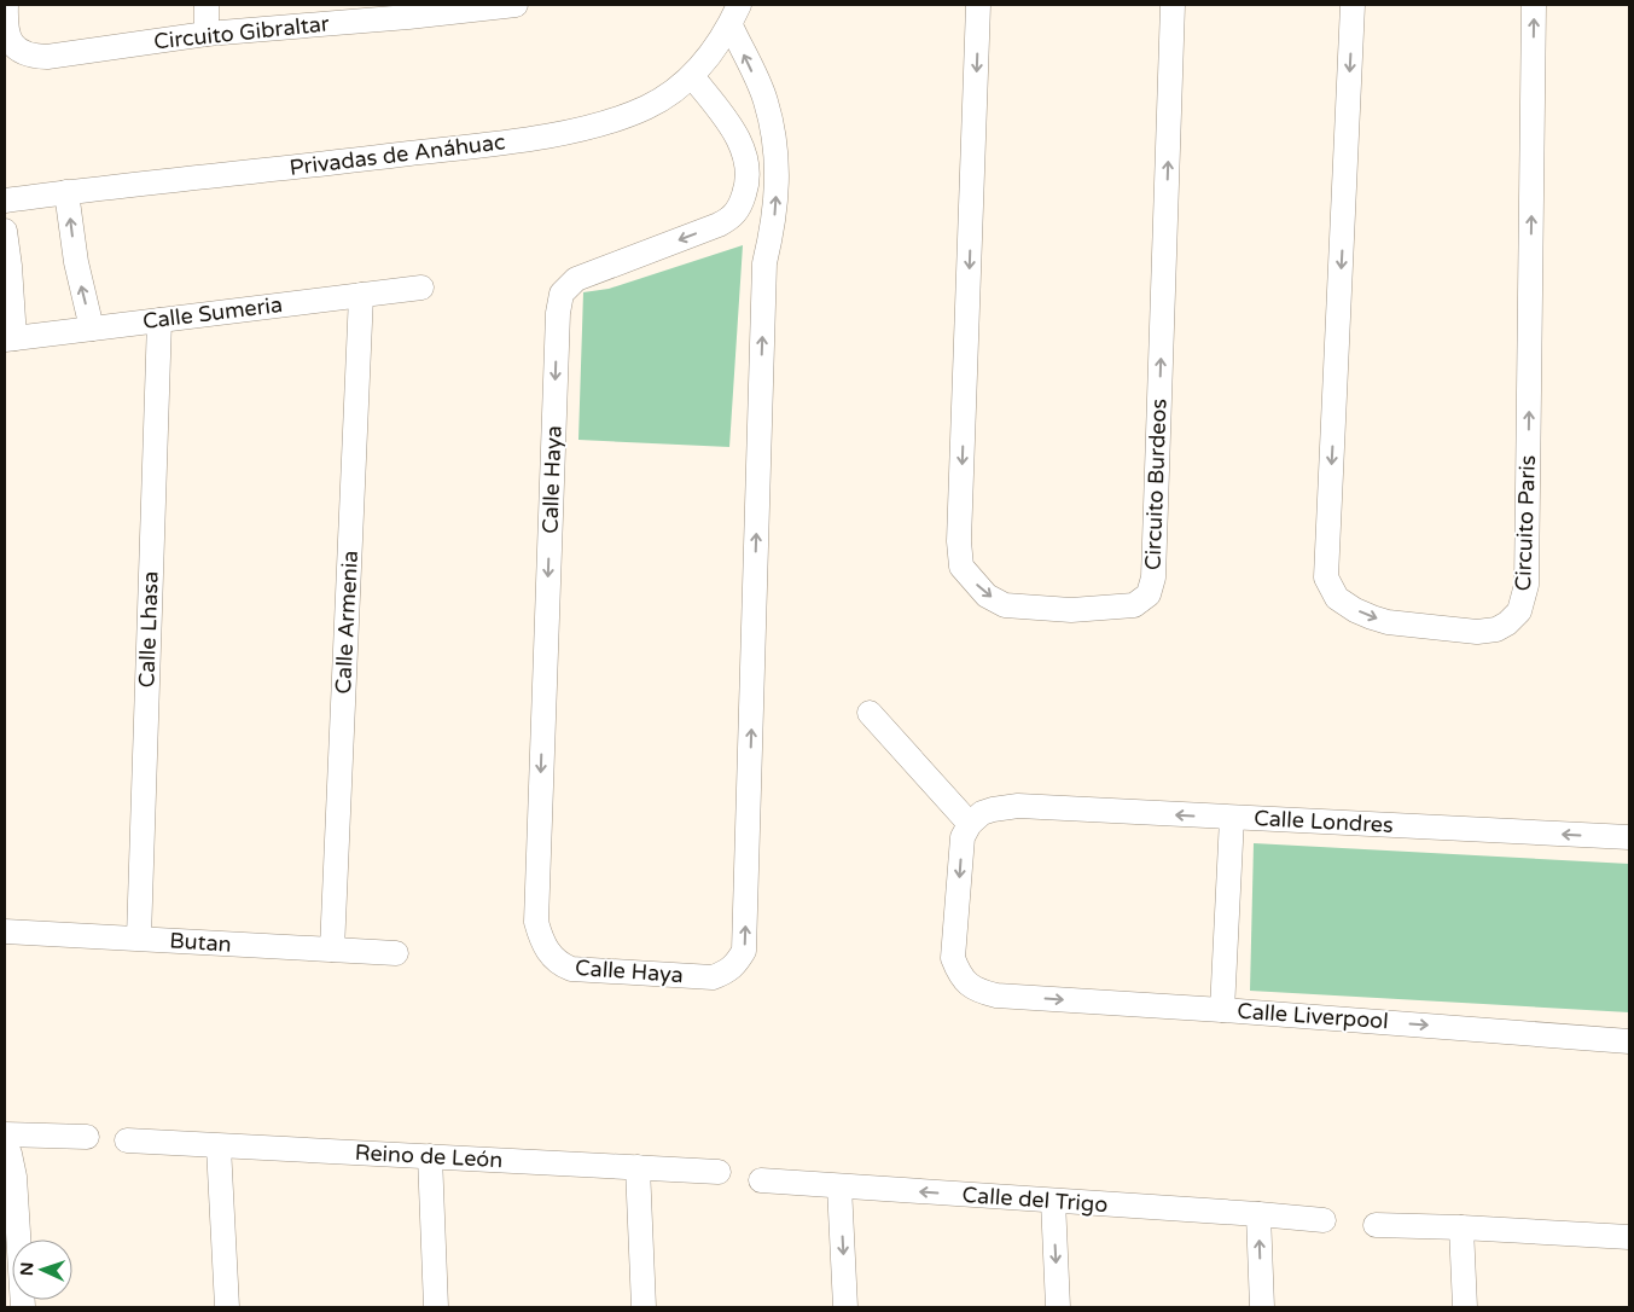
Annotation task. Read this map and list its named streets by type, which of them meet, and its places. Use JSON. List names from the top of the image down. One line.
{"streets":{"street":["Circuito Gibraltar","Privadas de Anáhuac","Calle Sumeria","Calle Haya","Circuito Burdeos","Circuito Paris","Calle Armenia","Calle Lhasa","Calle Londres","Butan","Calle Liverpool","Reino de León","Calle del Trigo"]},"crossings":[["Privadas de Anáhuac","Calle Haya"],["Calle Sumeria","Calle Armenia"],["Calle Sumeria","Calle Lhasa"],["Calle Armenia","Butan"],["Calle Lhasa","Butan"],["Calle Londres","Calle Liverpool"]],"one_way":["Calle Londres","Calle Liverpool","Calle del Trigo"],"north":"left"}
